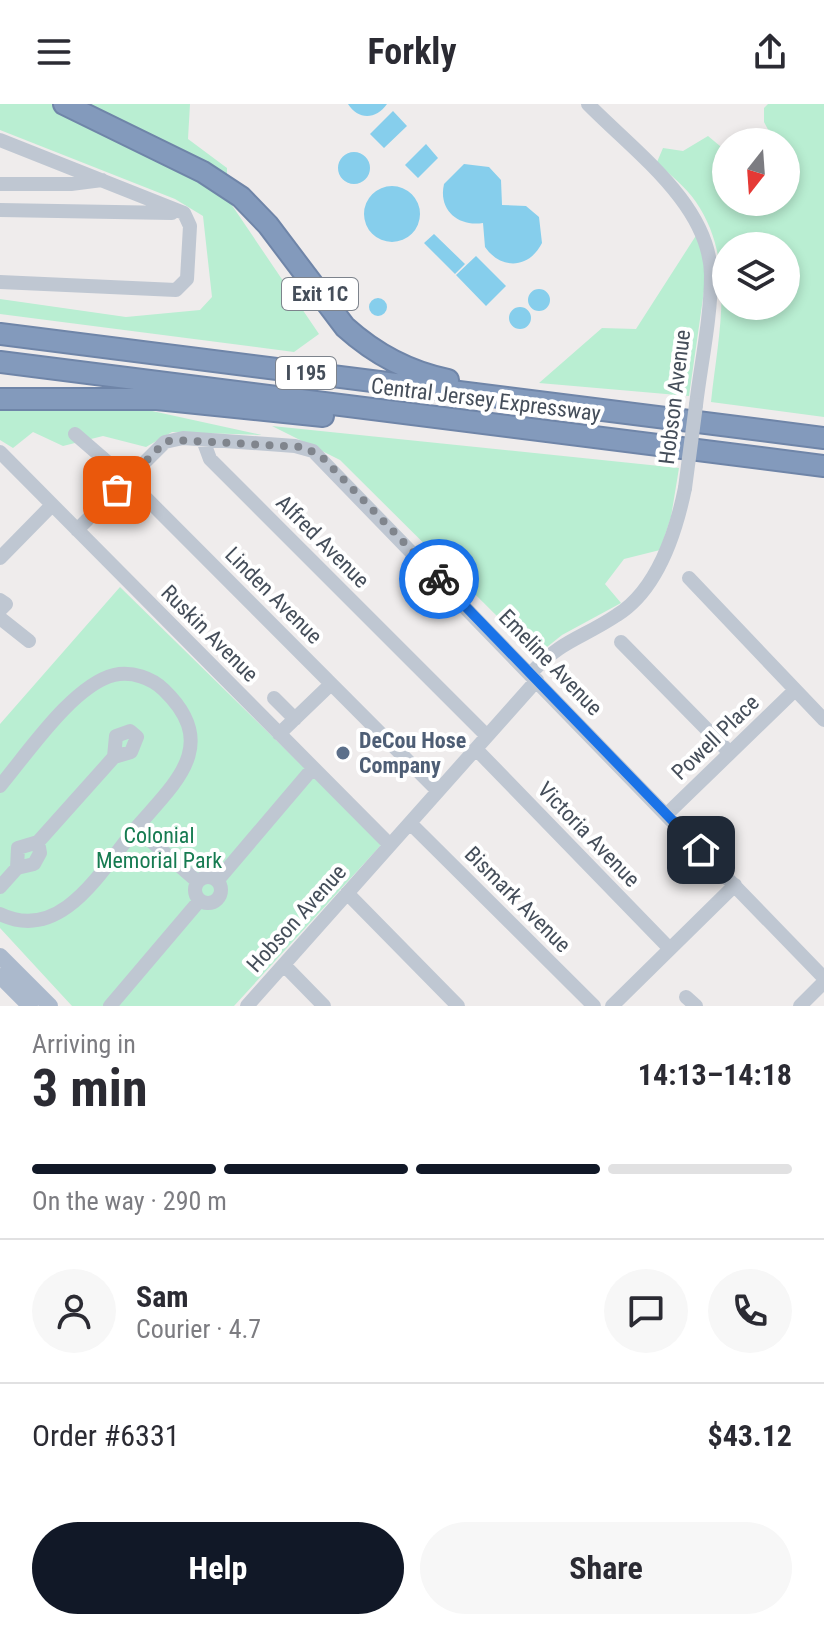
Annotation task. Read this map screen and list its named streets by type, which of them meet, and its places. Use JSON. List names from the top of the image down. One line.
{"streets":{"highway":["Exit 1C","I 195","Central Jersey Expressway"],"street":["Hobson Avenue","Alfred Avenue","Linden Avenue","Ruskin Avenue","Emeline Avenue","Powell Place","Victoria Avenue","Bismark Avenue"]},"crossings":[["Exit 1C","Central Jersey Expressway"],["Hobson Avenue","Central Jersey Expressway"],["Hobson Avenue","Alfred Avenue"],["Hobson Avenue","Linden Avenue"],["Hobson Avenue","Ruskin Avenue"],["Hobson Avenue","Emeline Avenue"],["Hobson Avenue","Victoria Avenue"],["Hobson Avenue","Bismark Avenue"],["Alfred Avenue","Emeline Avenue"],["Emeline Avenue","Powell Place"]],"parks":["Colonial Memorial Park"],"places":["DeCou Hose Company"],"north":"bottom","page":{"header":"Forkly","heading":["3 min","Arriving in","14:13–14:18"],"panel":["Sam","Courier · 4.7","Order #6331","$43.12"],"bar":"On the way · 290 m","buttons":["Help","Share"]}}
